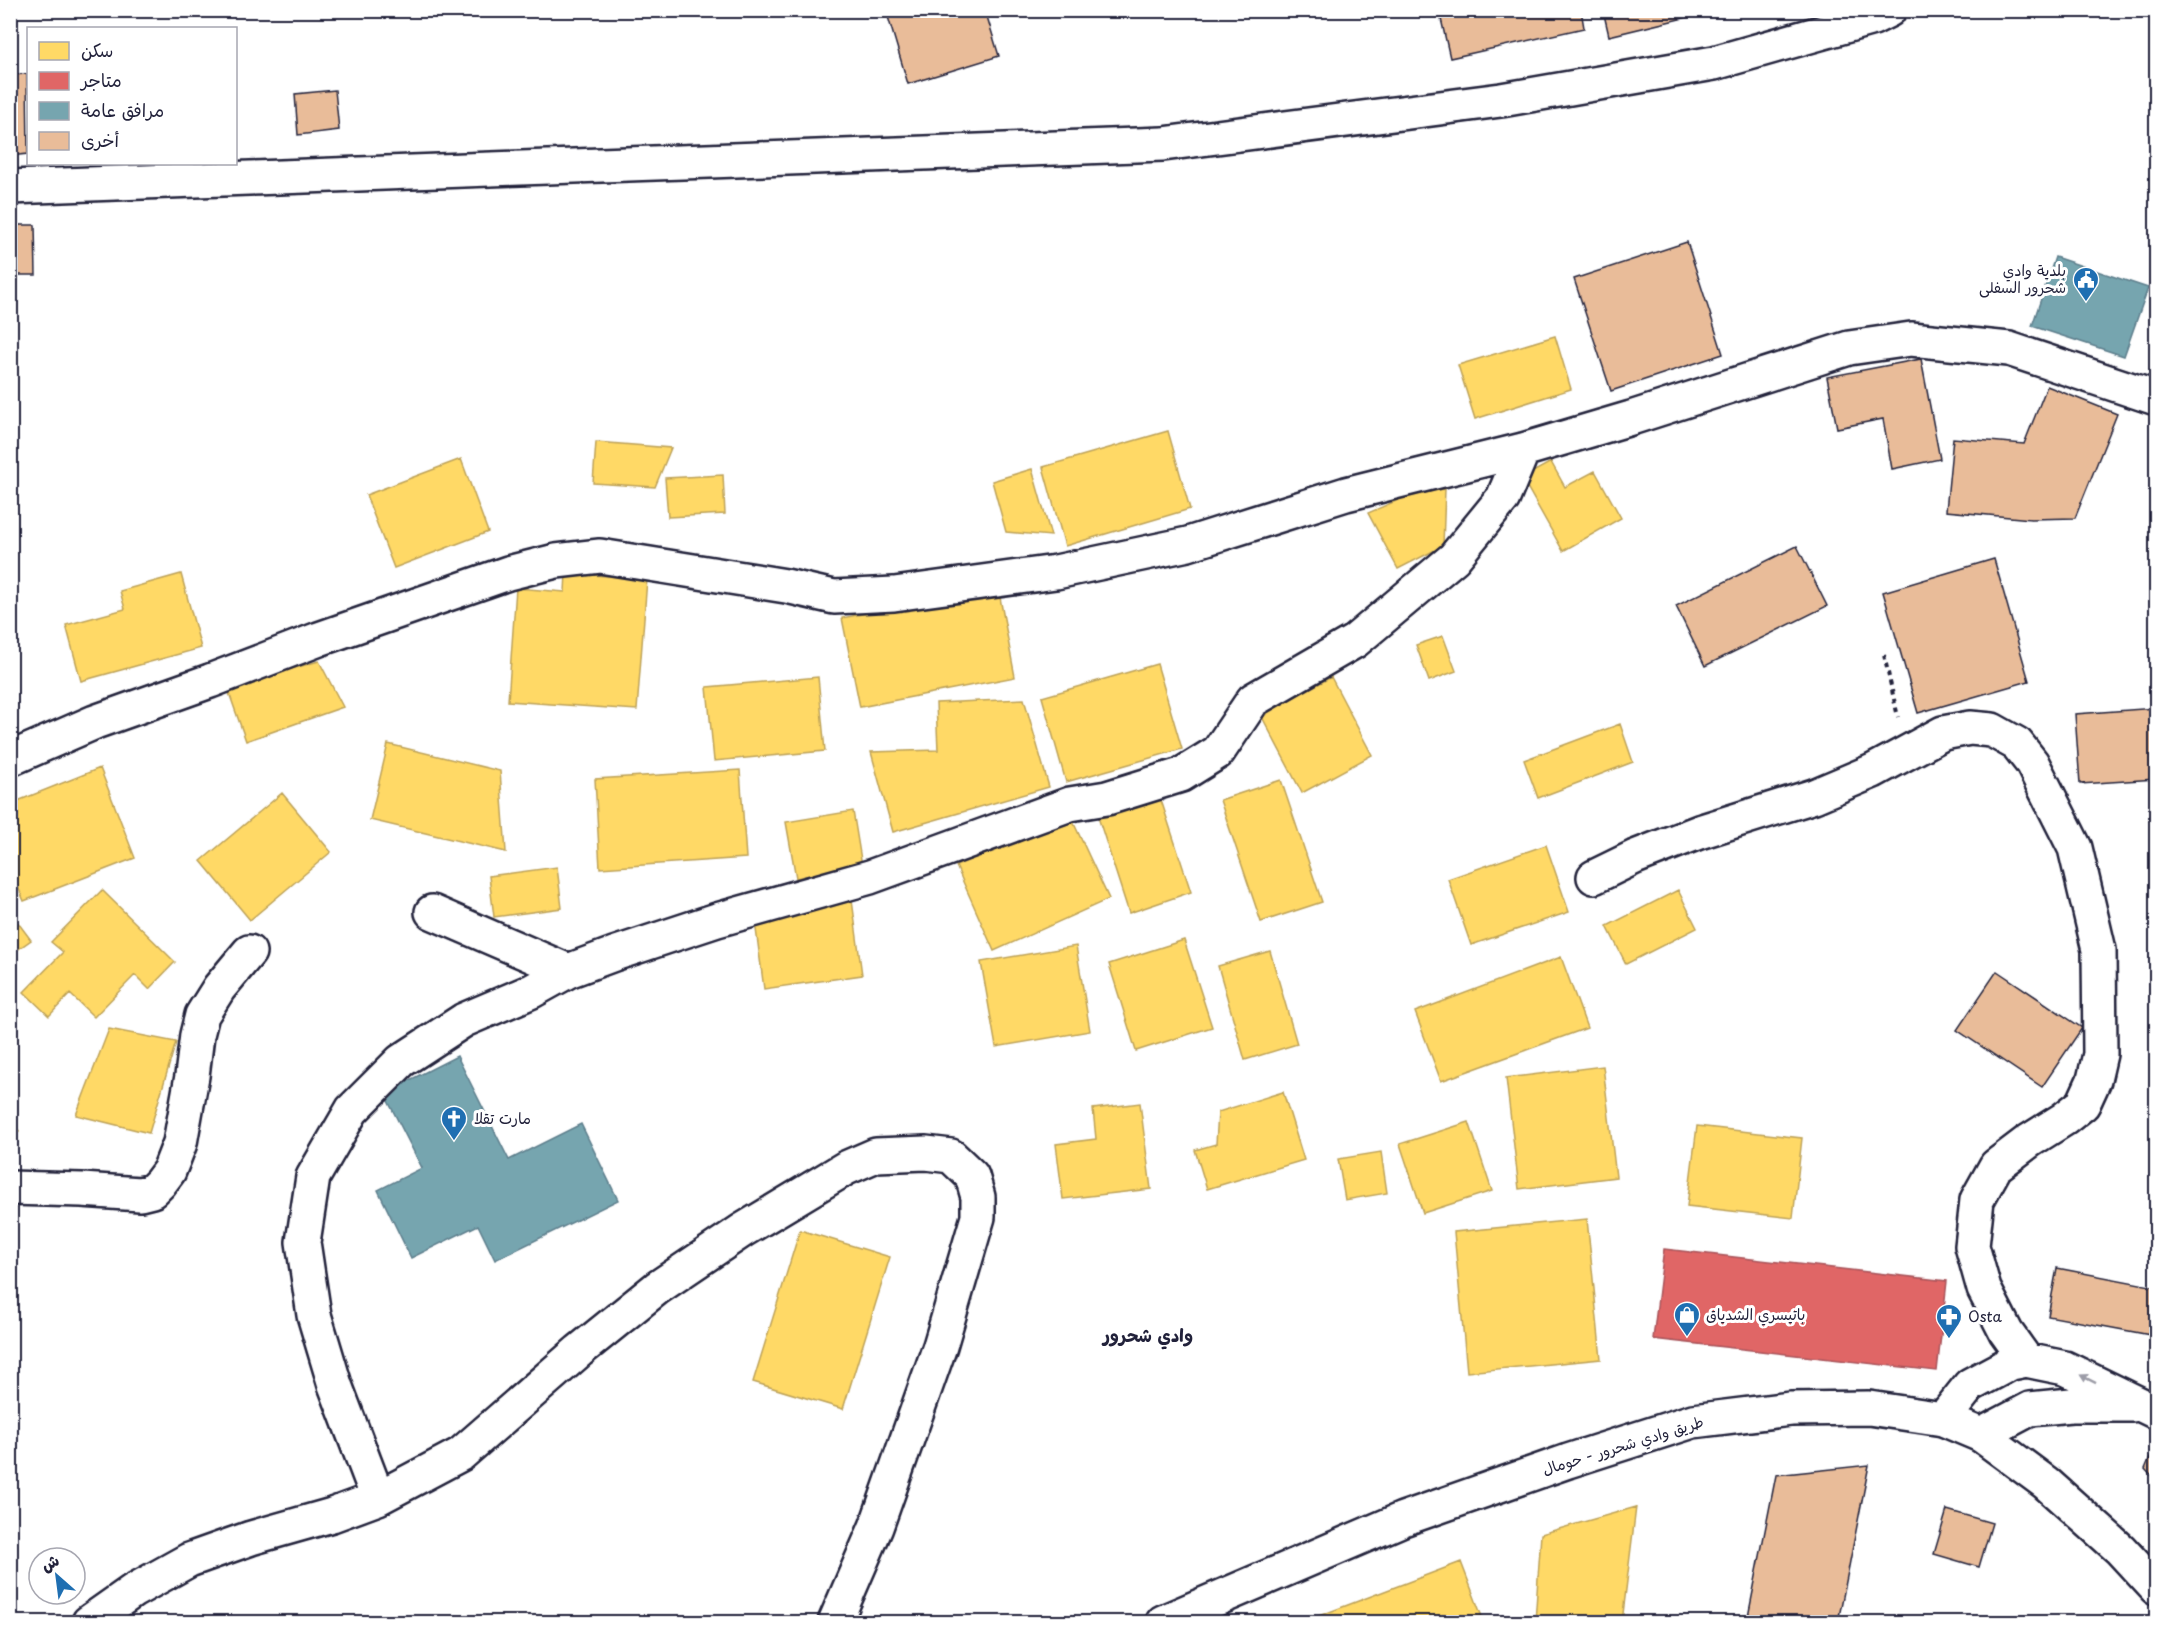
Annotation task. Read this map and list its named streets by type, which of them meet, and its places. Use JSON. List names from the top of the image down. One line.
{"streets":{"street":["طريق وادي شحرور - حومال"]},"districts":["وادي شحرور"],"places":{"public building":["بلدية وادي شحرور السفلى"],"church":["مارت تقلا"],"shop":["باتيسري الشدياق"],"pharmacy":["Osta"]},"legend":["سكن","متاجر","مرافق عامة","أخرى"],"north":"top left"}
